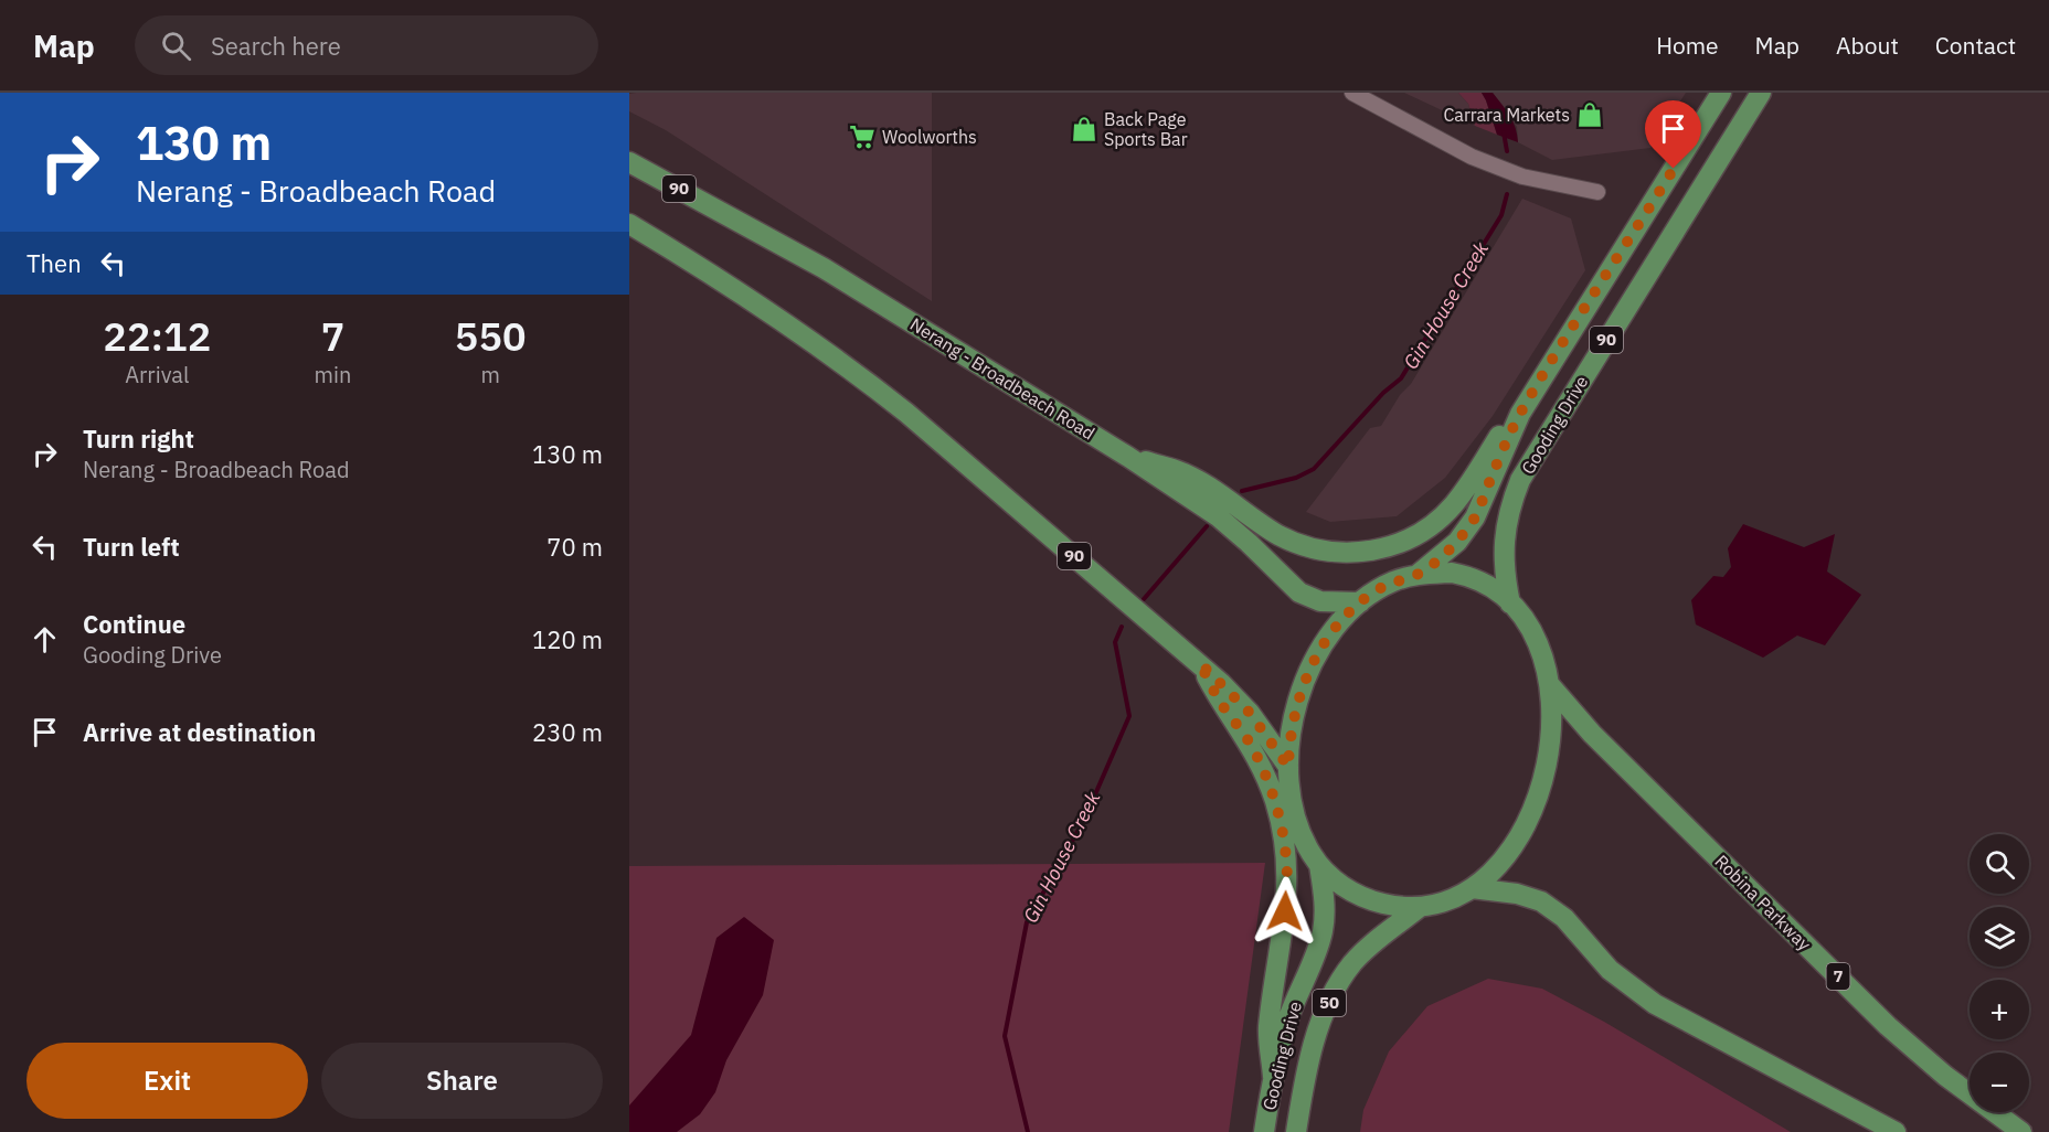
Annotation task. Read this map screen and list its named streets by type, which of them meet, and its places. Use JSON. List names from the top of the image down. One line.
{"streets":{"main road":["90","Nerang - Broadbeach Road","Gooding Drive","Robina Parkway","7","50"]},"crossings":[["90","Nerang - Broadbeach Road"],["90","Gooding Drive"],["90","Robina Parkway"]],"water":["Gin House Creek"],"places":{"shop":["Carrara Markets","Back Page Sports Bar"],"supermarket":["Woolworths"]},"page":{"header":"Map","search":"Search here","nav":["Home","Map","About","Contact"],"turn":["130 m","Nerang - Broadbeach Road"],"then":"Then","eta":["22:12","Arrival","7","min","550","m"],"list":[{"name":"Turn right","note":"Nerang - Broadbeach Road","value":"130 m"},{"name":"Turn left","value":"70 m"},{"name":"Continue","note":"Gooding Drive","value":"120 m"},{"name":"Arrive at destination","value":"230 m"}],"map_buttons":["+","−"],"buttons":["Exit","Share"]}}
